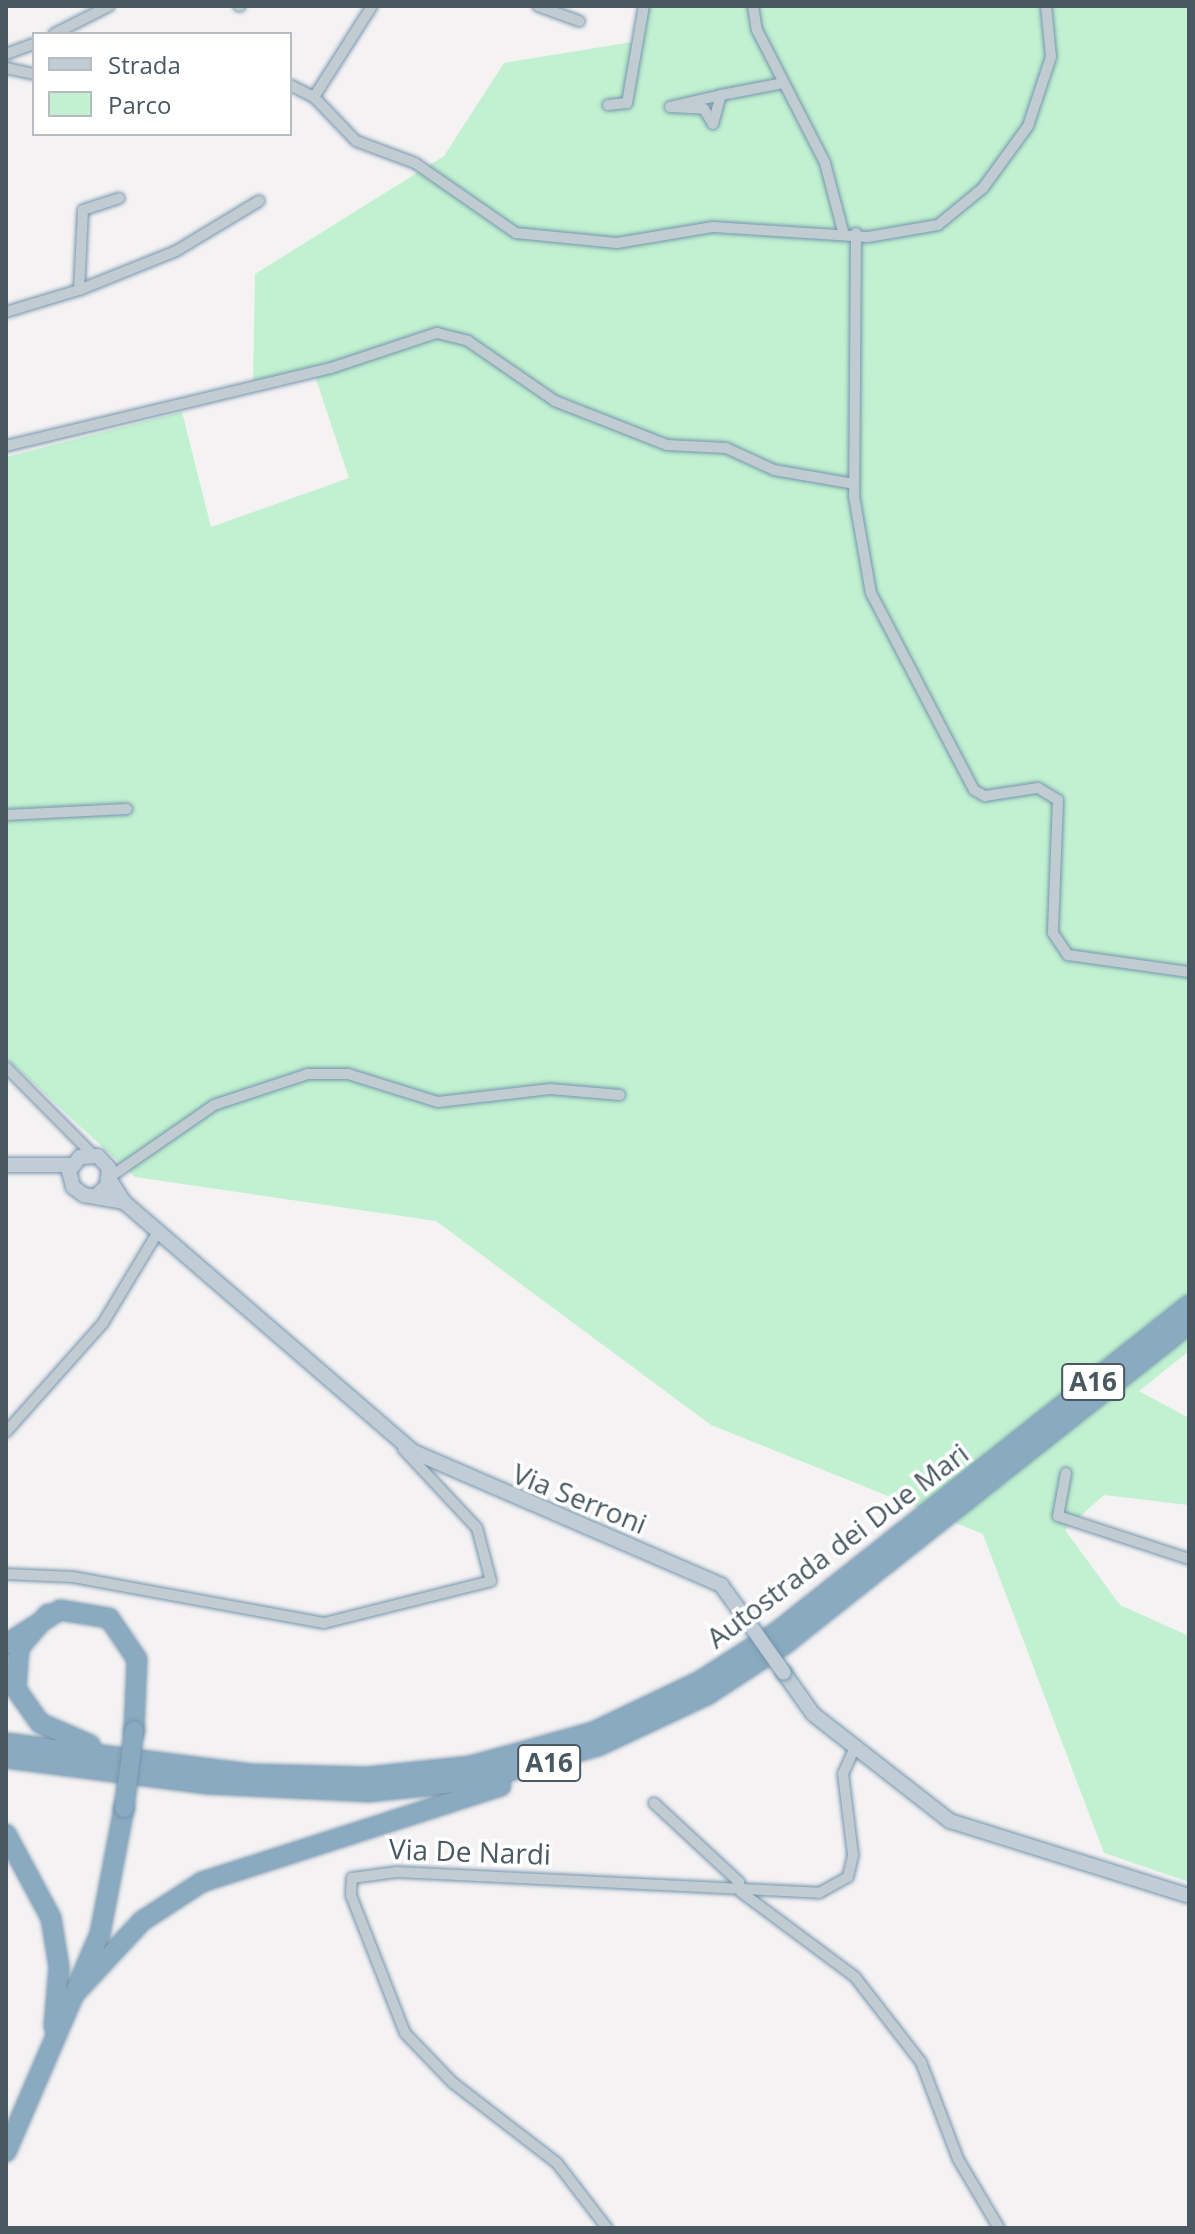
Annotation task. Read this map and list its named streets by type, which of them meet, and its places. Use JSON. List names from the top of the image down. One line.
{"streets":{"highway":["A16","Autostrada dei Due Mari"],"main road":["Via Serroni"],"street":["Via De Nardi"]},"crossings":[["Via Serroni","Via De Nardi"]],"legend":["Strada","Parco"]}
